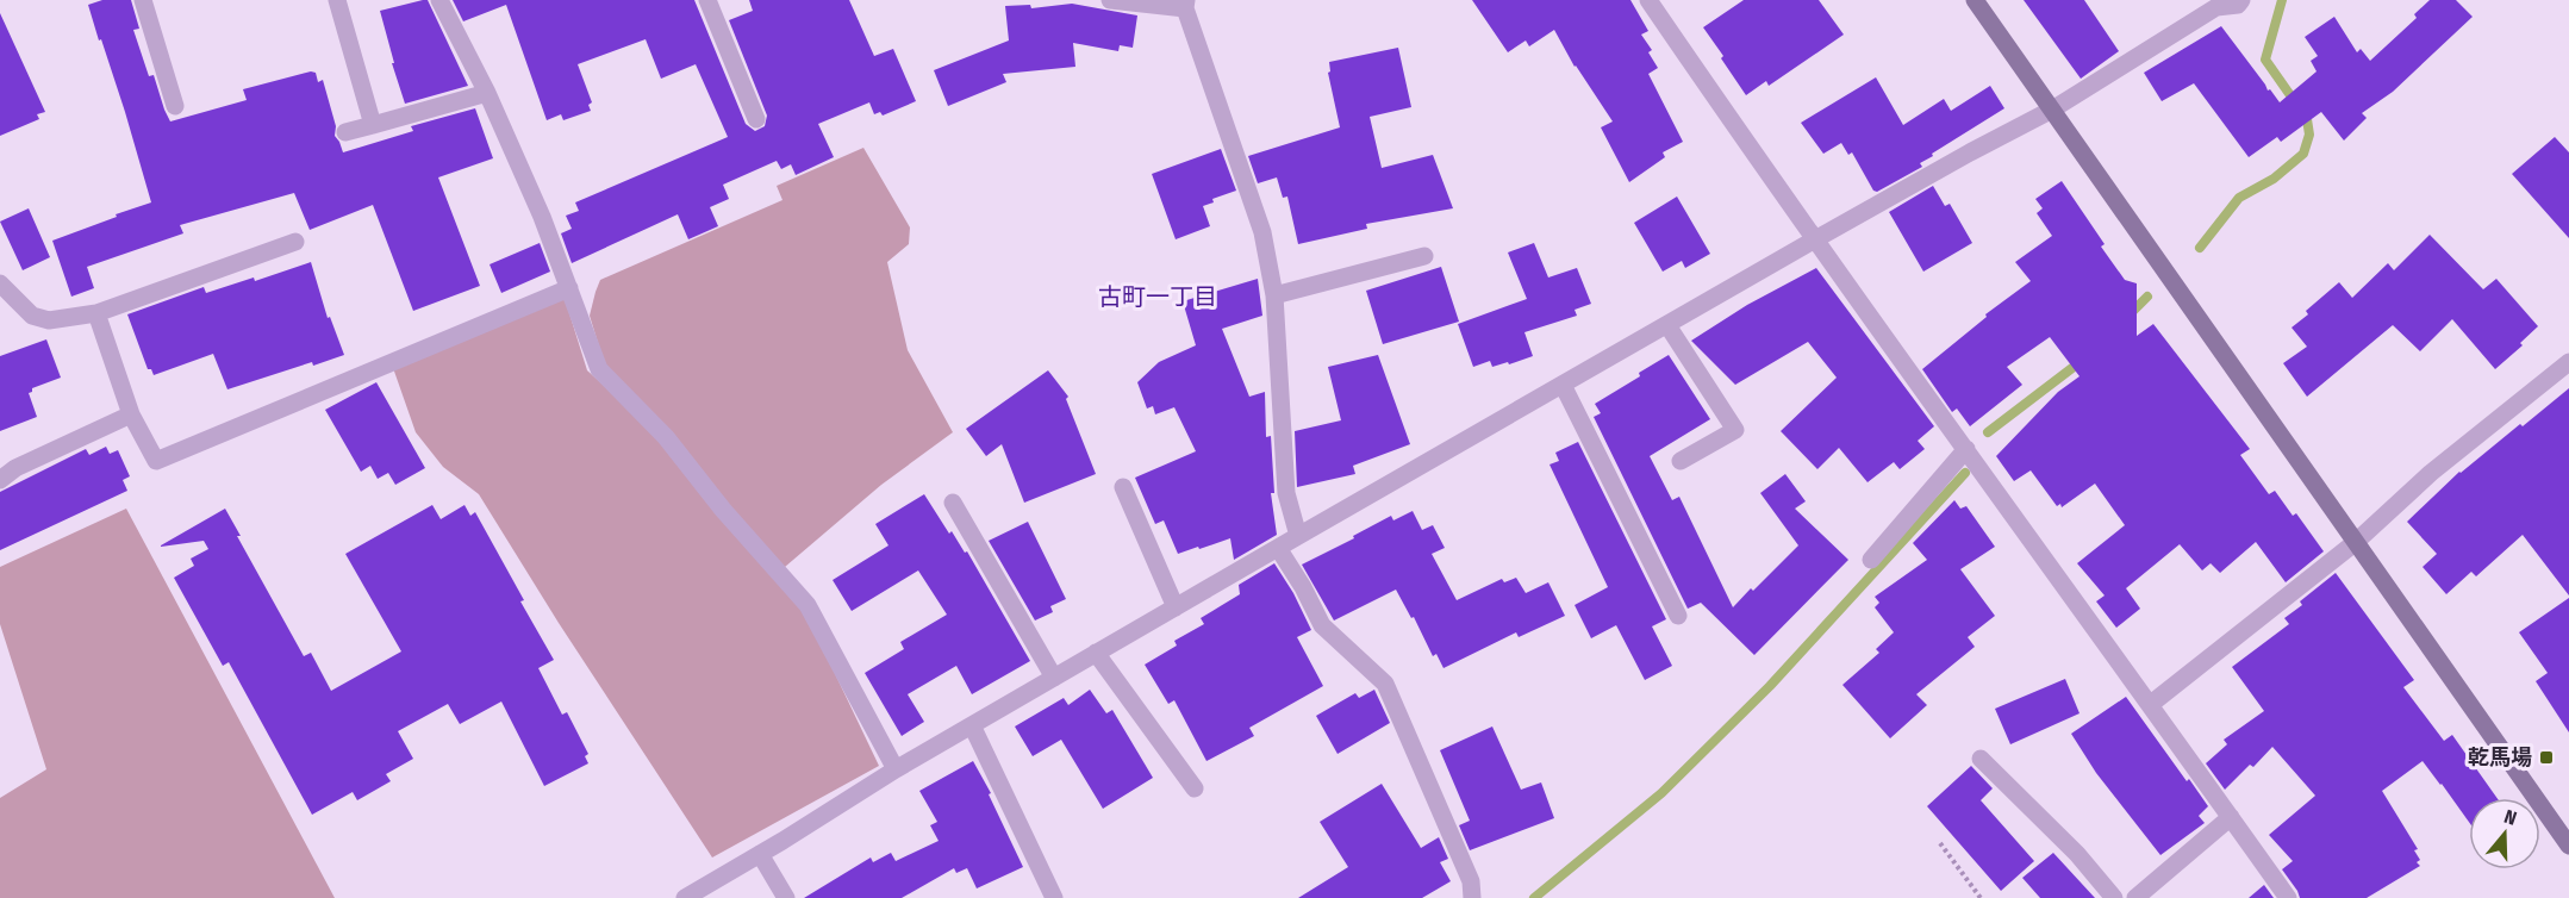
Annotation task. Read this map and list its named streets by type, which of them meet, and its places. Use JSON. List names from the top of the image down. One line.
{"districts":["古町一丁目"],"places":{"transit":["乾馬場"]},"north":"top"}
